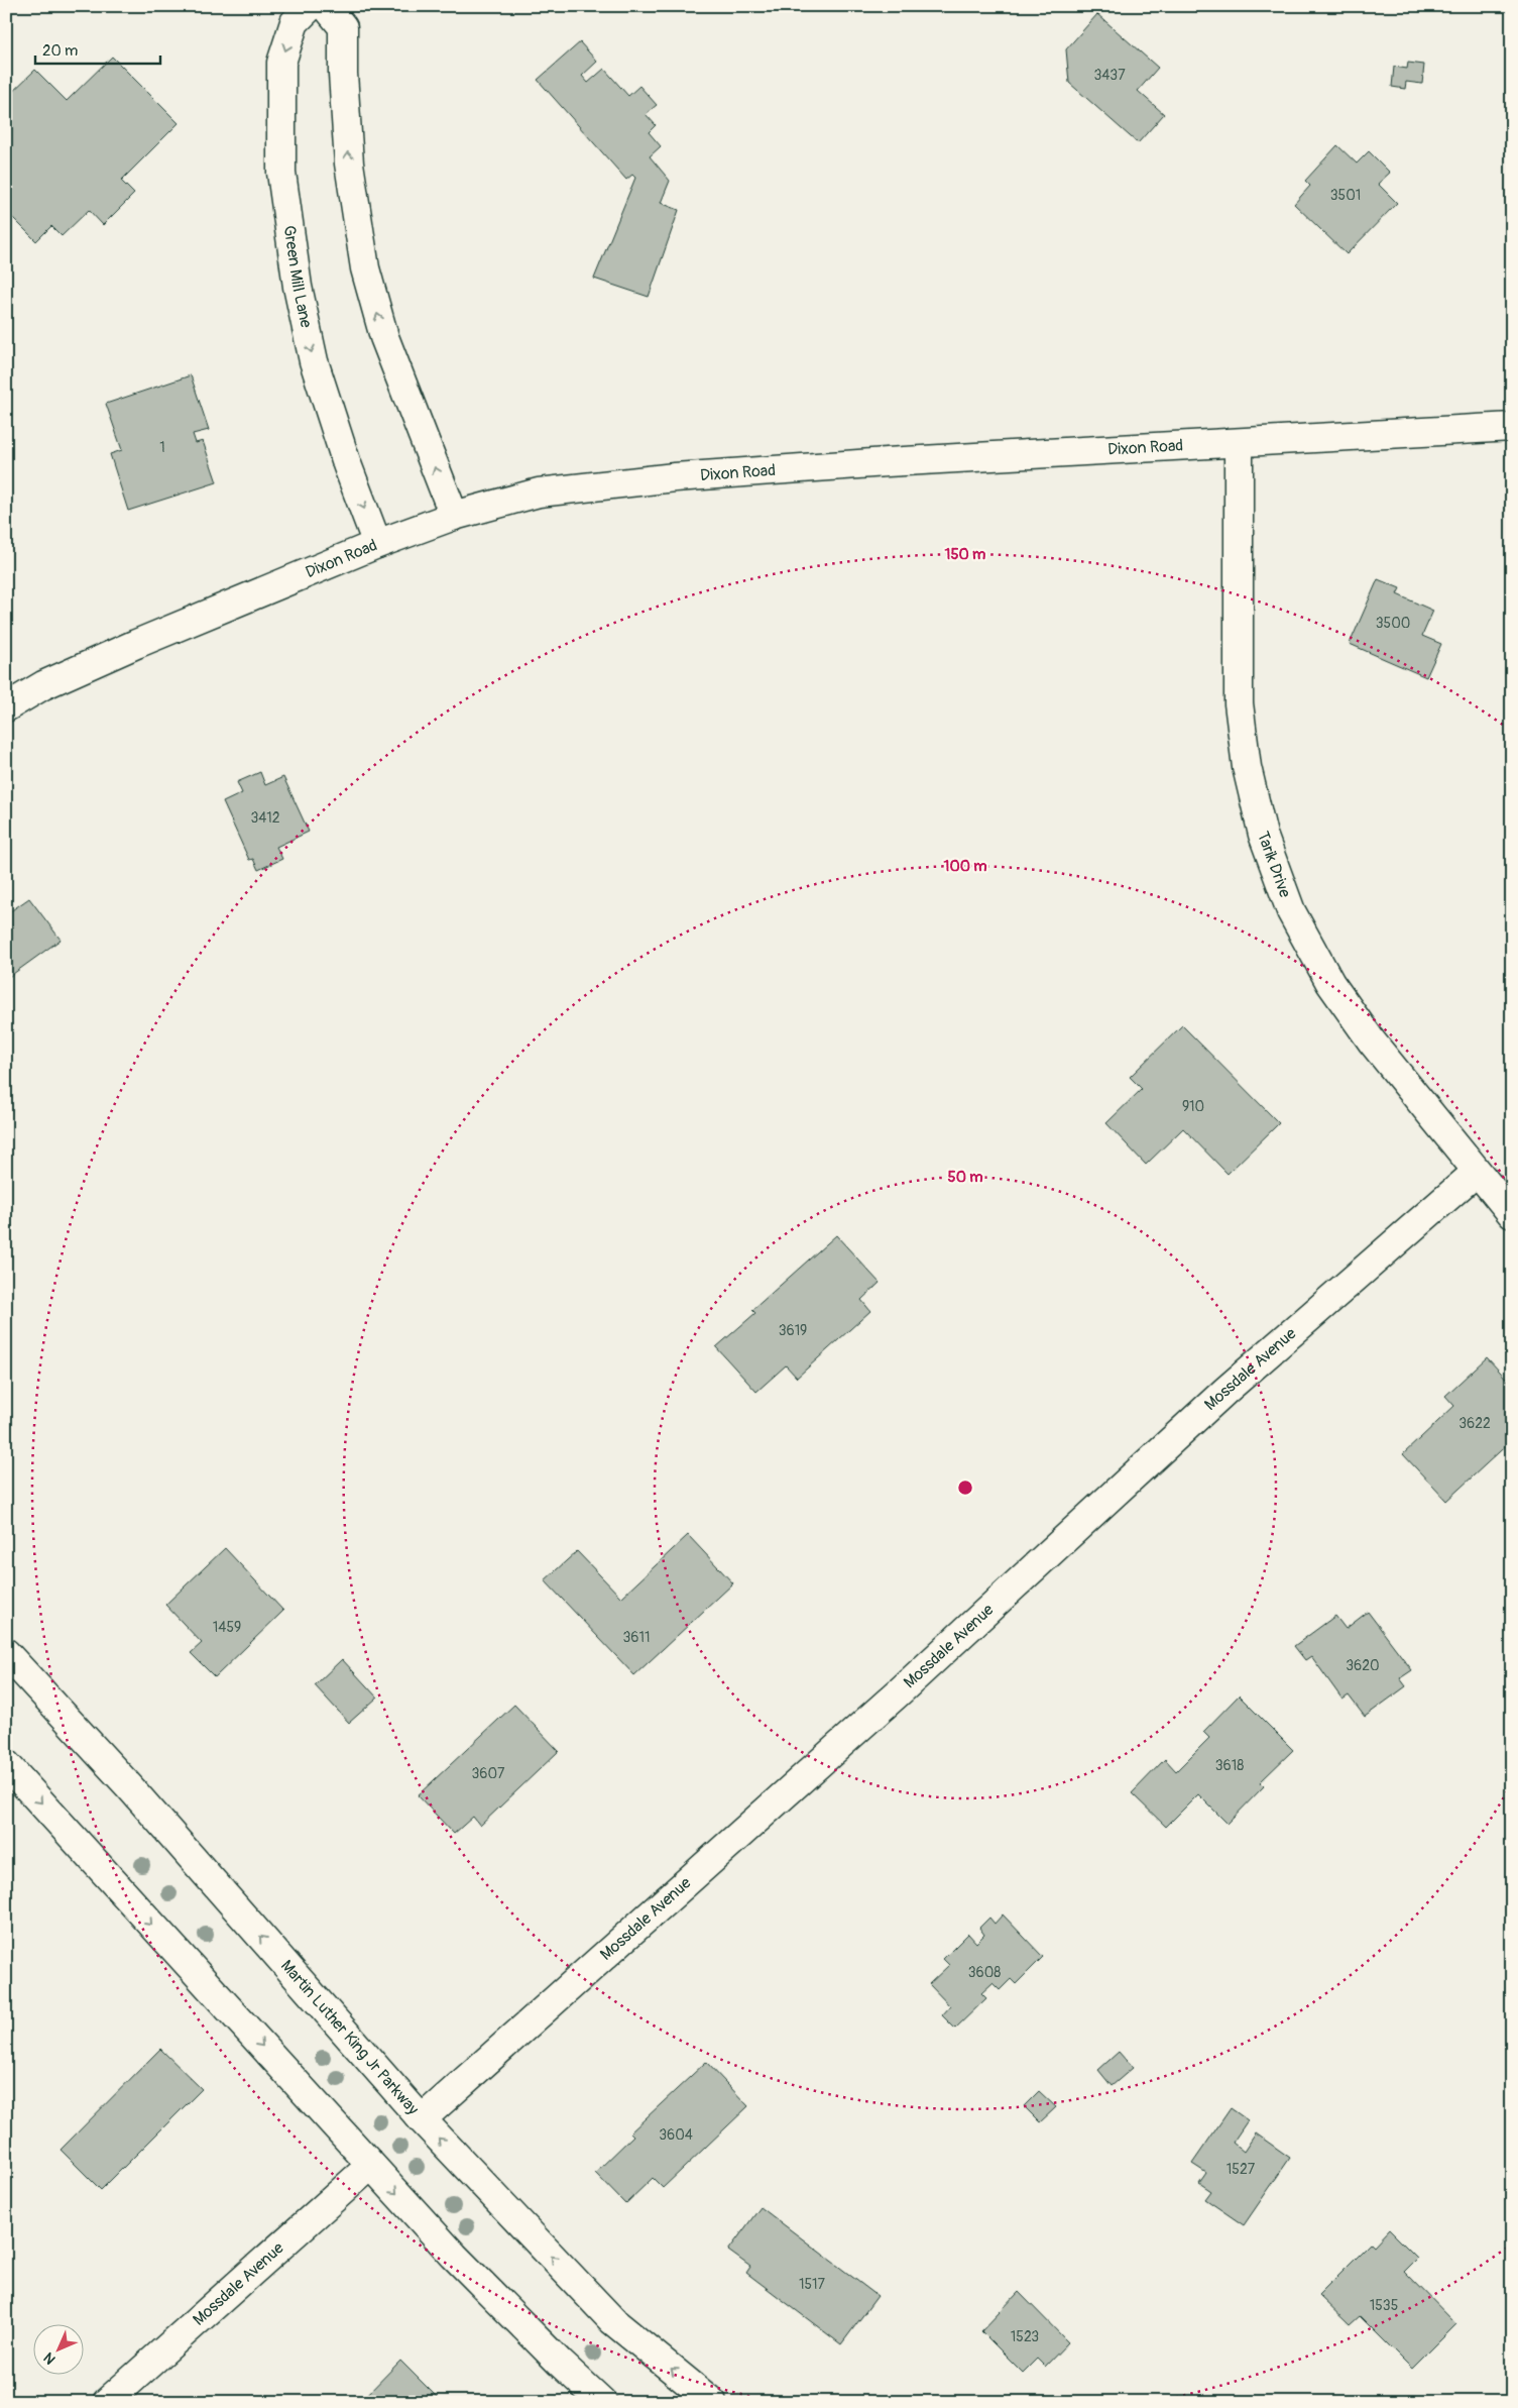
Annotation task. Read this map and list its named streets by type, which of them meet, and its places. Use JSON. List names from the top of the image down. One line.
{"streets":{"street":["Green Mill Lane","Dixon Road","Tarik Drive","Mossdale Avenue","Martin Luther King Jr Parkway"]},"crossings":[["Green Mill Lane","Dixon Road"],["Dixon Road","Tarik Drive"],["Tarik Drive","Mossdale Avenue"],["Mossdale Avenue","Martin Luther King Jr Parkway"]],"house_numbers":["3437","3501","1","3500","3412","910","3619","3622","1459","3611","3620","3618","3607","3608","3604","1527","1517","1535","1523"],"scale_bar":"20 m","north":"bottom left","rings":["150 m","100 m","50 m"]}
